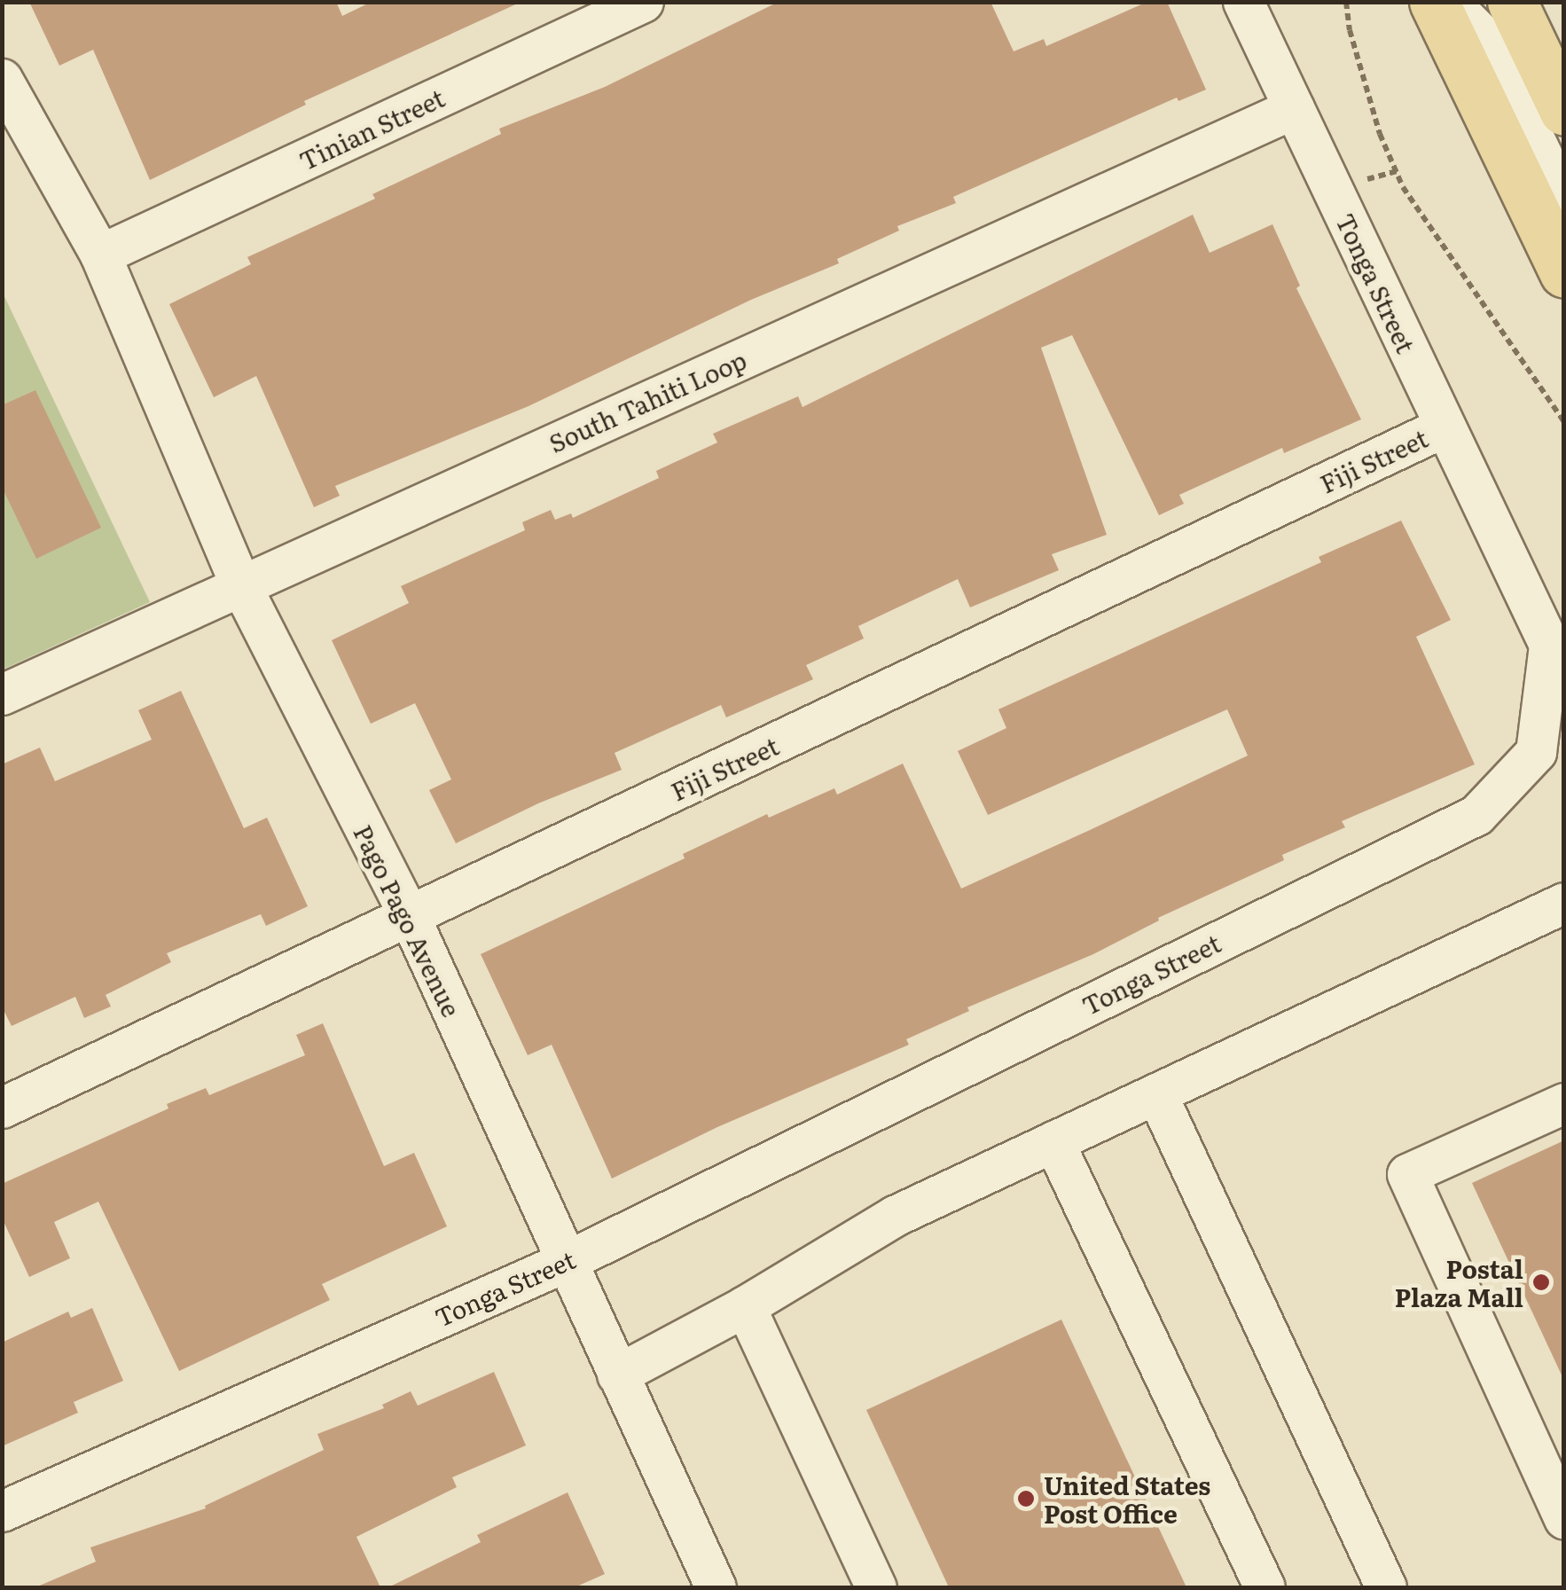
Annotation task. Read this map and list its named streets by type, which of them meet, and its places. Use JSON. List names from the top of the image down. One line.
{"streets":{"street":["Tinian Street","Tonga Street","South Tahiti Loop","Fiji Street","Pago Pago Avenue"]},"crossings":[["Tinian Street","Pago Pago Avenue"],["Tonga Street","South Tahiti Loop"],["Tonga Street","Fiji Street"],["Tonga Street","Pago Pago Avenue"],["South Tahiti Loop","Pago Pago Avenue"],["Fiji Street","Pago Pago Avenue"]],"places":["Postal Plaza Mall","United States Post Office"]}
